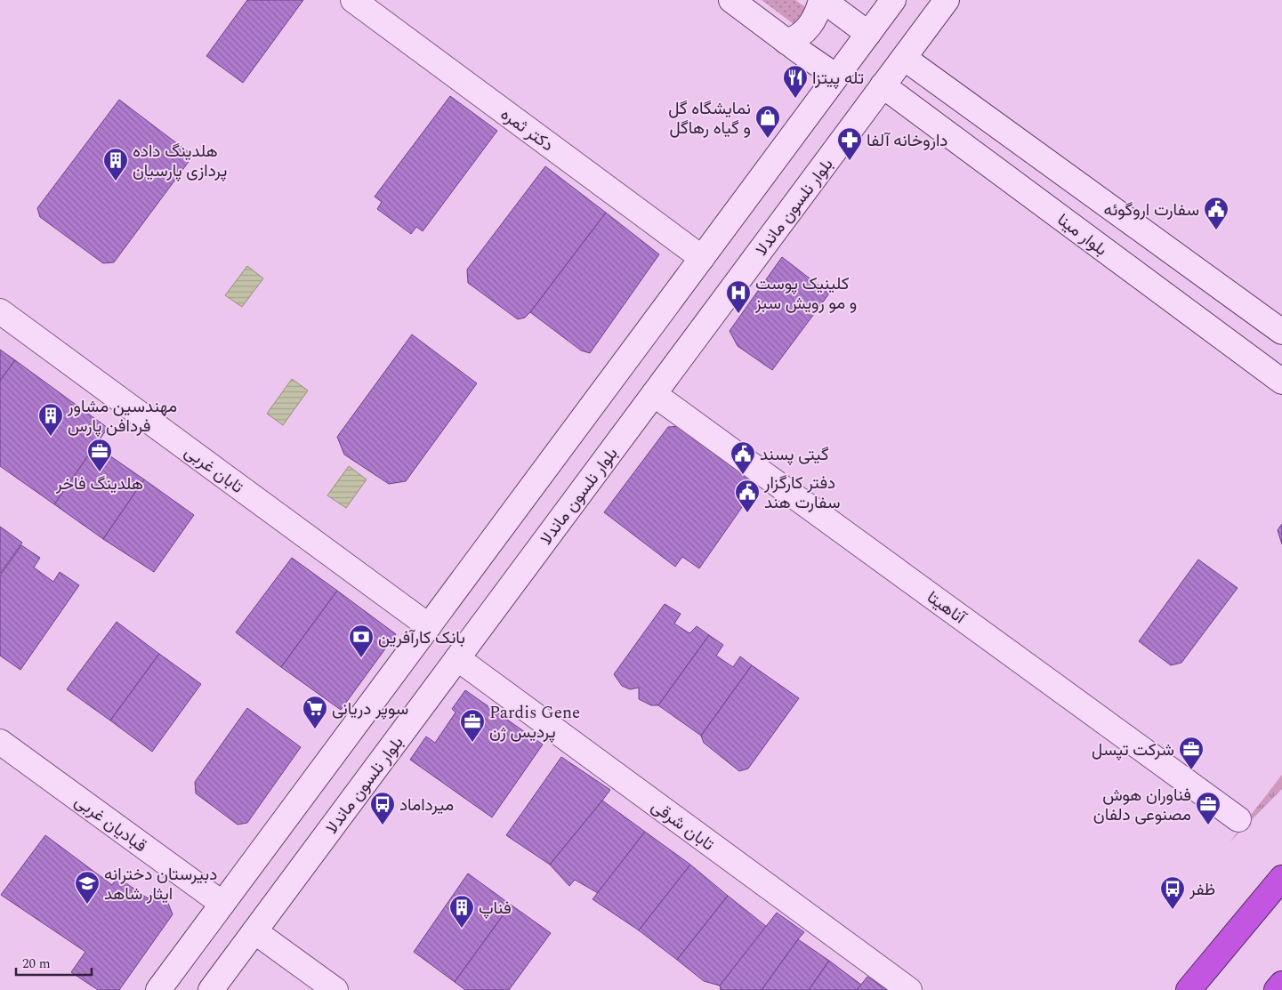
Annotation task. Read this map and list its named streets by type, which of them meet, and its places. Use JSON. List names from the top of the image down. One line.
{"streets":{"street":["دکتر ثمره","بلوار نلسون ماندلا","بلوار مینا","تابان غربی","آناهیتا","قبادیان غربی","تابان شرقی"]},"crossings":[["بلوار نلسون ماندلا","بلوار مینا"],["بلوار نلسون ماندلا","آناهیتا"],["بلوار نلسون ماندلا","تابان شرقی"]],"places":{"restaurant":["تله پیتزا"],"shop":["نمایشگاه گل و گیاه رهاگل"],"pharmacy":["داروخانه آلفا"],"building":["هلدینگ داده پردازی پارسیان","مهندسین مشاور فردافن پارس","فناپ"],"public building":["سفارت اروگوئه","گیتی پسند","دفتر کارگزار سفارت هند"],"hospital":["کلینیک پوست و مو رویش سبز"],"office":["هلدینگ فاخر","Pardis Gene پردیس ژن","شرکت تپسل","فناوران هوش مصنوعی دلفان"],"bank":["بانک کارآفرین"],"supermarket":["سوپر دریانی"],"bus stop":["میرداماد","ظفر"],"school or university":["دبیرستان دخترانه ایثار شاهد"]},"scale_bar":"20 m"}
